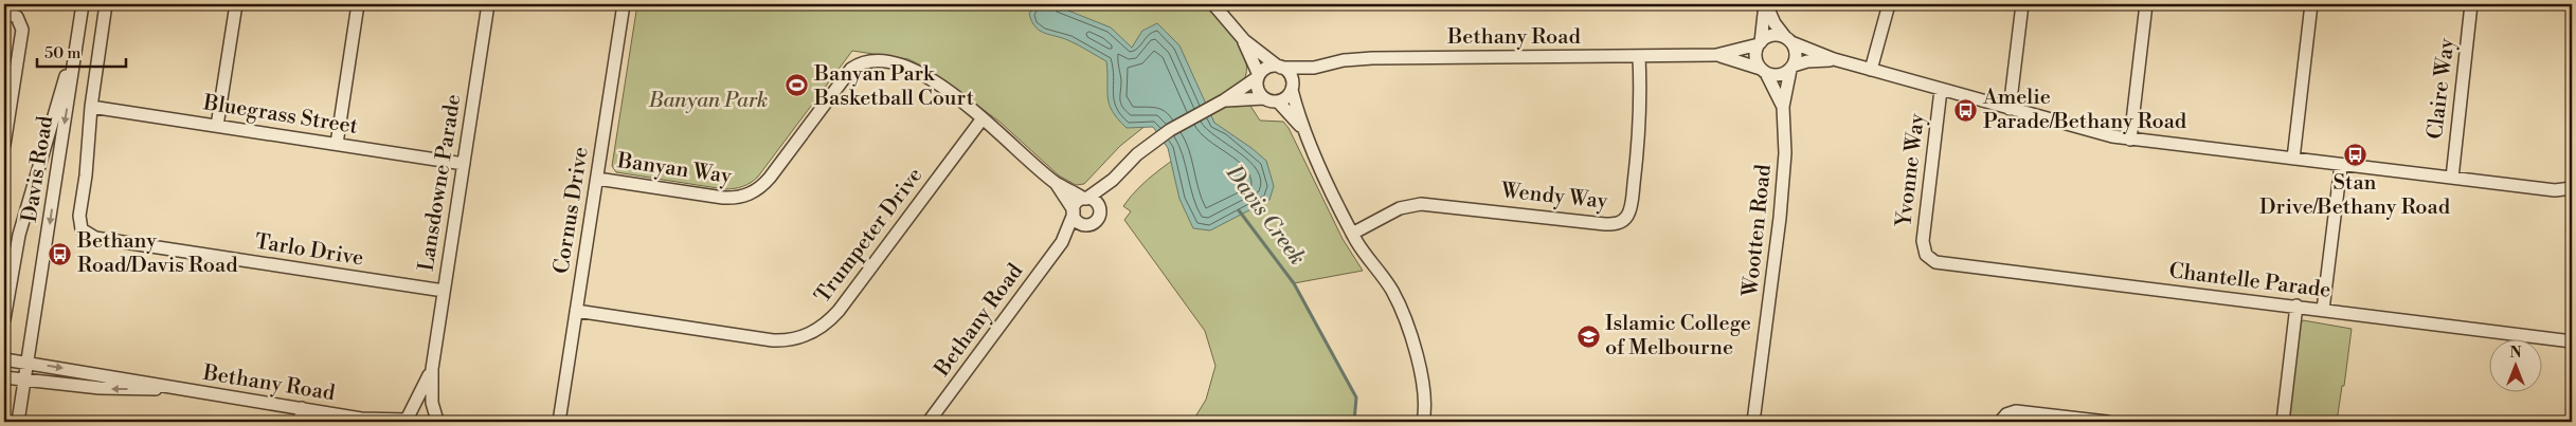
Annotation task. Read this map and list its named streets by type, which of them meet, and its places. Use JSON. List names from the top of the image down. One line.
{"streets":{"street":["Bethany Road","Claire Way","Bluegrass Street","Davis Road","Banyan Way","Yvonne Way","Lansdowne Parade","Wendy Way","Cornus Drive","Wootten Road","Trumpeter Drive","Tarlo Drive","Chantelle Parade"]},"crossings":[["Bethany Road","Davis Road"],["Bethany Road","Banyan Way"],["Bethany Road","Lansdowne Parade"],["Bethany Road","Wendy Way"],["Bethany Road","Wootten Road"],["Bluegrass Street","Lansdowne Parade"],["Bluegrass Street","Tarlo Drive"],["Banyan Way","Cornus Drive"],["Banyan Way","Trumpeter Drive"],["Yvonne Way","Chantelle Parade"],["Lansdowne Parade","Tarlo Drive"],["Cornus Drive","Trumpeter Drive"]],"water":["Davis Creek"],"parks":["Banyan Park"],"places":{"sports":["Banyan Park Basketball Court"],"bus stop":["Amelie Parade/Bethany Road","Stan Drive/Bethany Road","Bethany Road/Davis Road"],"school or university":["Islamic College of Melbourne"]},"scale_bar":"50 m","north":"top"}
